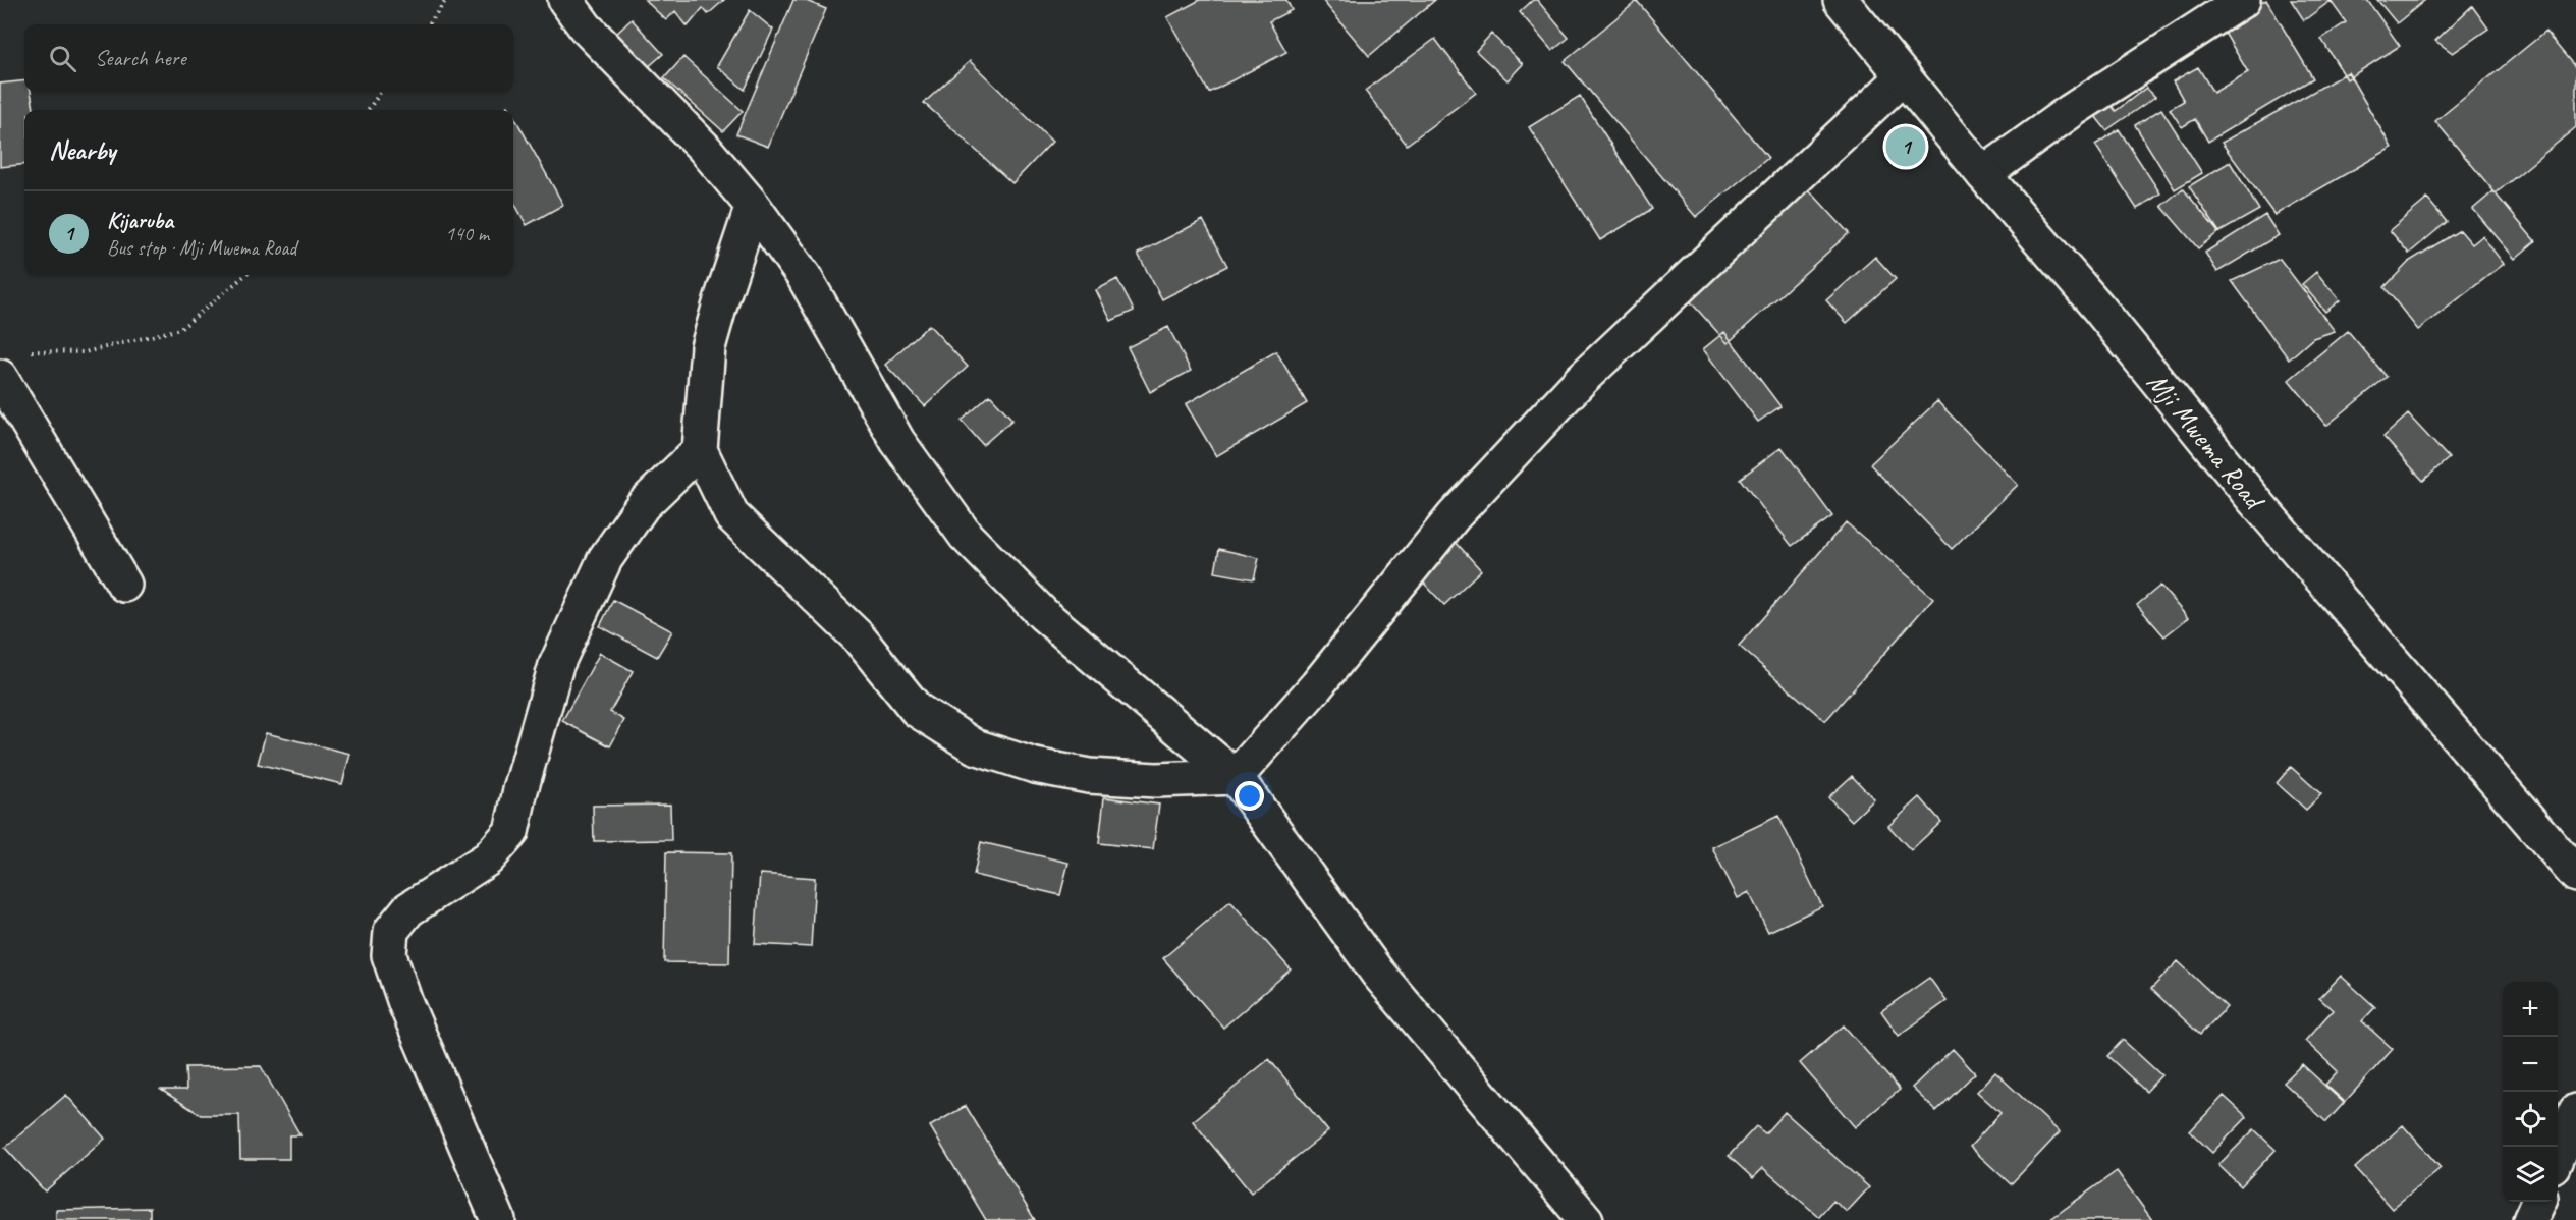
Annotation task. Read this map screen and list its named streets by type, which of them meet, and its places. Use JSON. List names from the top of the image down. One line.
{"streets":{"street":["Mji Mwema Road"]},"page":{"search":"Search here","heading":"Nearby","pins":"1","list":[{"mark":"1","name":"Kijaruba","note":"Bus stop · Mji Mwema Road","value":"140 m"}],"map_buttons":["+","−"]}}
